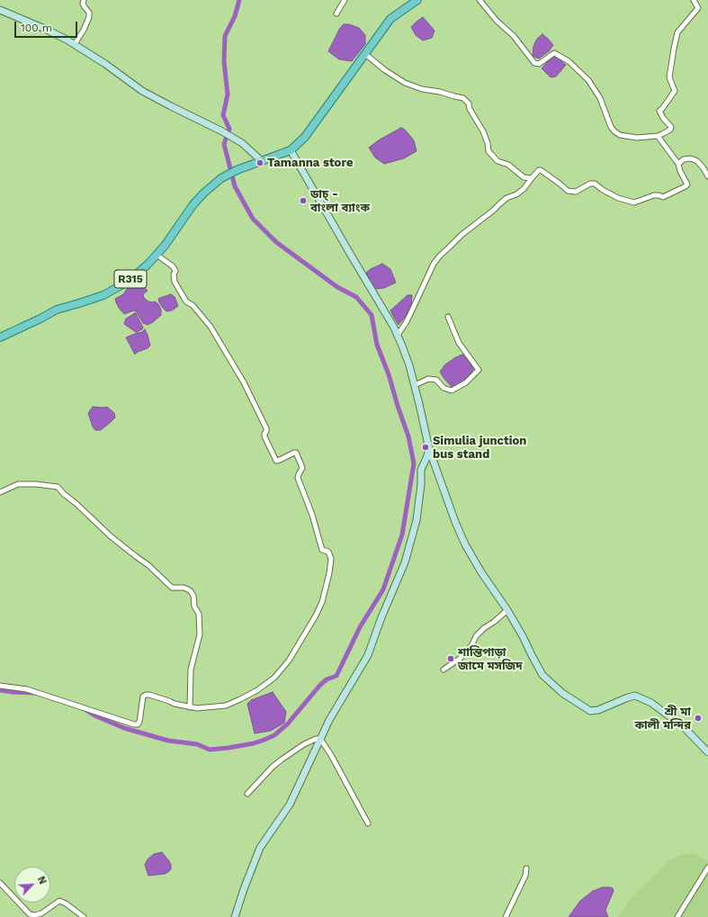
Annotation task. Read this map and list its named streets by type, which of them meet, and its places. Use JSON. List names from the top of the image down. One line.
{"streets":{"main road":["R315"]},"places":["Tamanna store","ডাচ্ - বাংলা ব্যাংক","Simulia junction bus stand","শান্তিপাড়া জামে মসজিদ","শ্রী মা কালী মন্দির"],"scale_bar":"100 m","north":"top right"}
